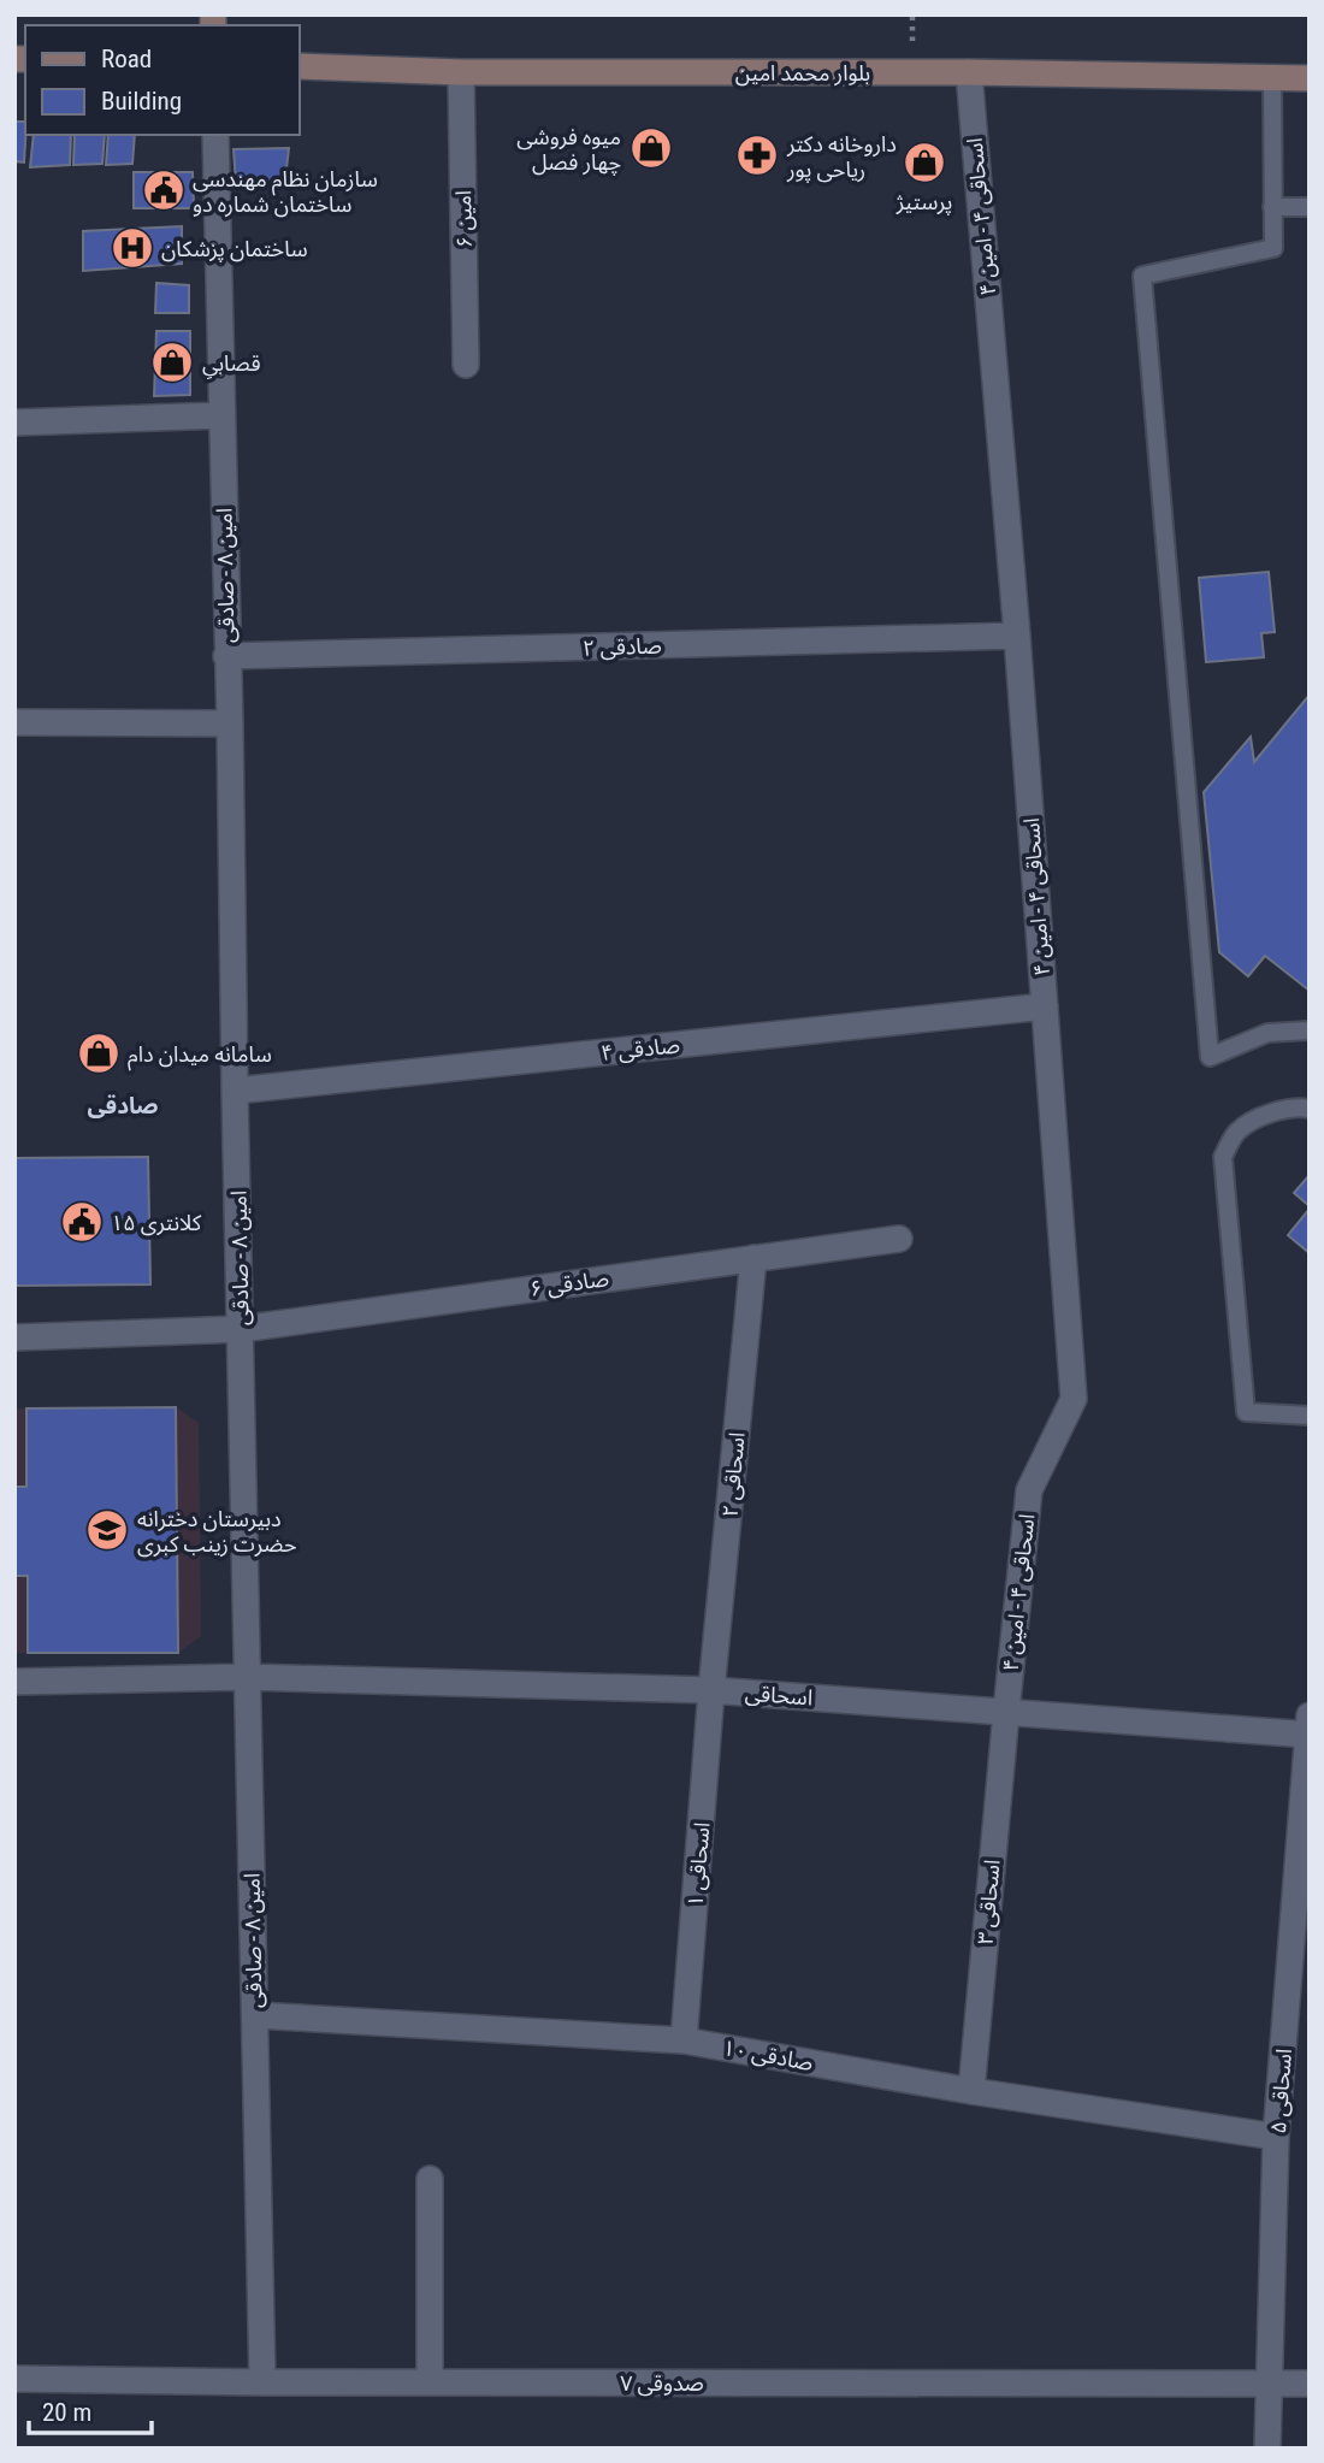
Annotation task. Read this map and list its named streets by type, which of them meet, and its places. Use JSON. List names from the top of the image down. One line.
{"streets":{"main road":["بلوار محمد امین"],"street":["اسحاقی ۴ - امین ۴","امین ۶","امین ۸ - صادقی","صادقی ۲","صادقی ۴","صادقی ۶","اسحاقی ۲","اسحاقی","اسحاقی ۱","اسحاقی ۳","صادقی ۱۰","اسحاقی ۵","صدوقی ۷"]},"crossings":[["بلوار محمد امین","اسحاقی ۴ - امین ۴"],["بلوار محمد امین","امین ۶"],["اسحاقی ۴ - امین ۴","صادقی ۲"],["اسحاقی ۴ - امین ۴","صادقی ۴"],["اسحاقی ۴ - امین ۴","اسحاقی"],["اسحاقی ۴ - امین ۴","اسحاقی ۳"],["امین ۸ - صادقی","صادقی ۲"],["امین ۸ - صادقی","صادقی ۴"],["امین ۸ - صادقی","صادقی ۶"],["امین ۸ - صادقی","اسحاقی"],["امین ۸ - صادقی","صادقی ۱۰"],["امین ۸ - صادقی","صدوقی ۷"],["صادقی ۶","اسحاقی ۲"],["اسحاقی ۲","اسحاقی"],["اسحاقی ۲","اسحاقی ۱"],["اسحاقی","اسحاقی ۱"],["اسحاقی","اسحاقی ۳"],["اسحاقی","اسحاقی ۵"],["اسحاقی ۱","صادقی ۱۰"],["اسحاقی ۳","صادقی ۱۰"],["صادقی ۱۰","اسحاقی ۵"],["اسحاقی ۵","صدوقی ۷"]],"districts":["صادقی"],"places":{"shop":["میوه فروشی چهار فصل","پرستیژ","قصابیِ","سامانه میدان دام"],"pharmacy":["داروخانه دکتر ریاحی پور"],"public building":["سازمان نظام مهندسی ساختمان شماره دو","کلانتری ۱۵"],"hospital":["ساختمان پزشکان"],"school or university":["دبیرستان دخترانه حضرت زینب کبری"]},"legend":["Road","Building"],"scale_bar":"20 m"}
